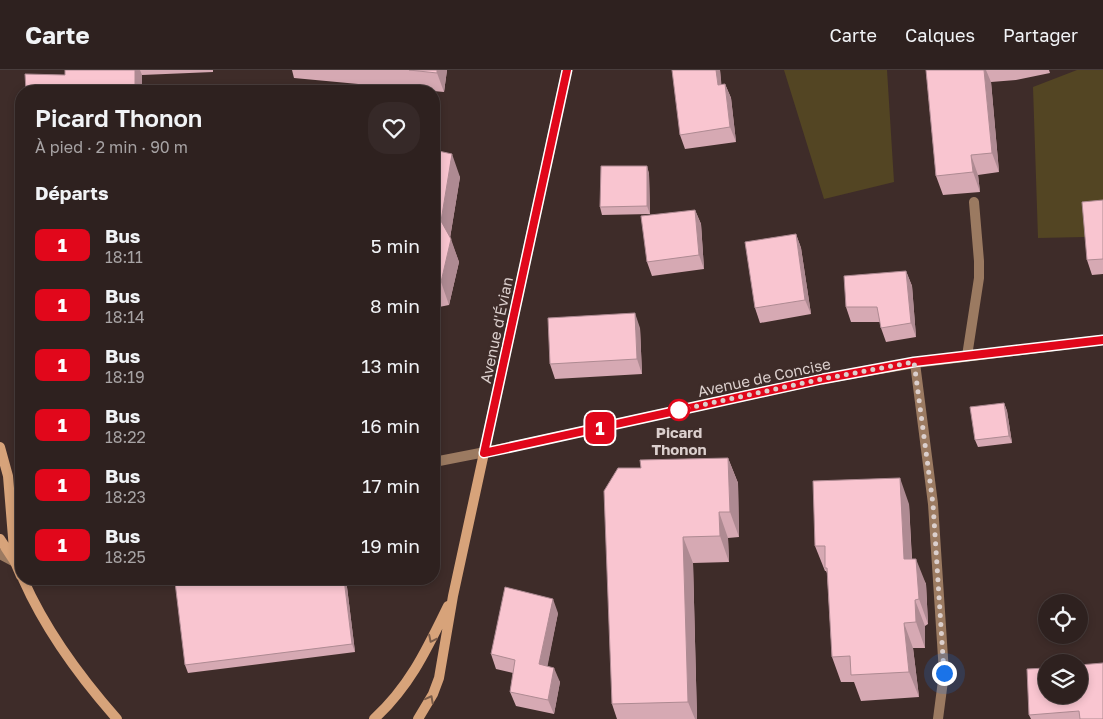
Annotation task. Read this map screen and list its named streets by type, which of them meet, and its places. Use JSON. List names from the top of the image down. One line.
{"streets":{"street":["Avenue d'Évian","Avenue de Concise"]},"crossings":[["Avenue d'Évian","Avenue de Concise"]],"places":["Picard Thonon"],"lines":["bus line 1"],"page":{"header":"Carte","nav":["Carte","Calques","Partager"],"on_map":"1","heading":[["Picard Thonon","À pied · 2 min · 90 m"],"Départs"],"list":[{"mark":"1","name":"Bus","note":"18:11","value":"5 min"},{"mark":"1","name":"Bus","note":"18:14","value":"8 min"},{"mark":"1","name":"Bus","note":"18:19","value":"13 min"},{"mark":"1","name":"Bus","note":"18:22","value":"16 min"},{"mark":"1","name":"Bus","note":"18:23","value":"17 min"},{"mark":"1","name":"Bus","note":"18:25","value":"19 min"}]}}
